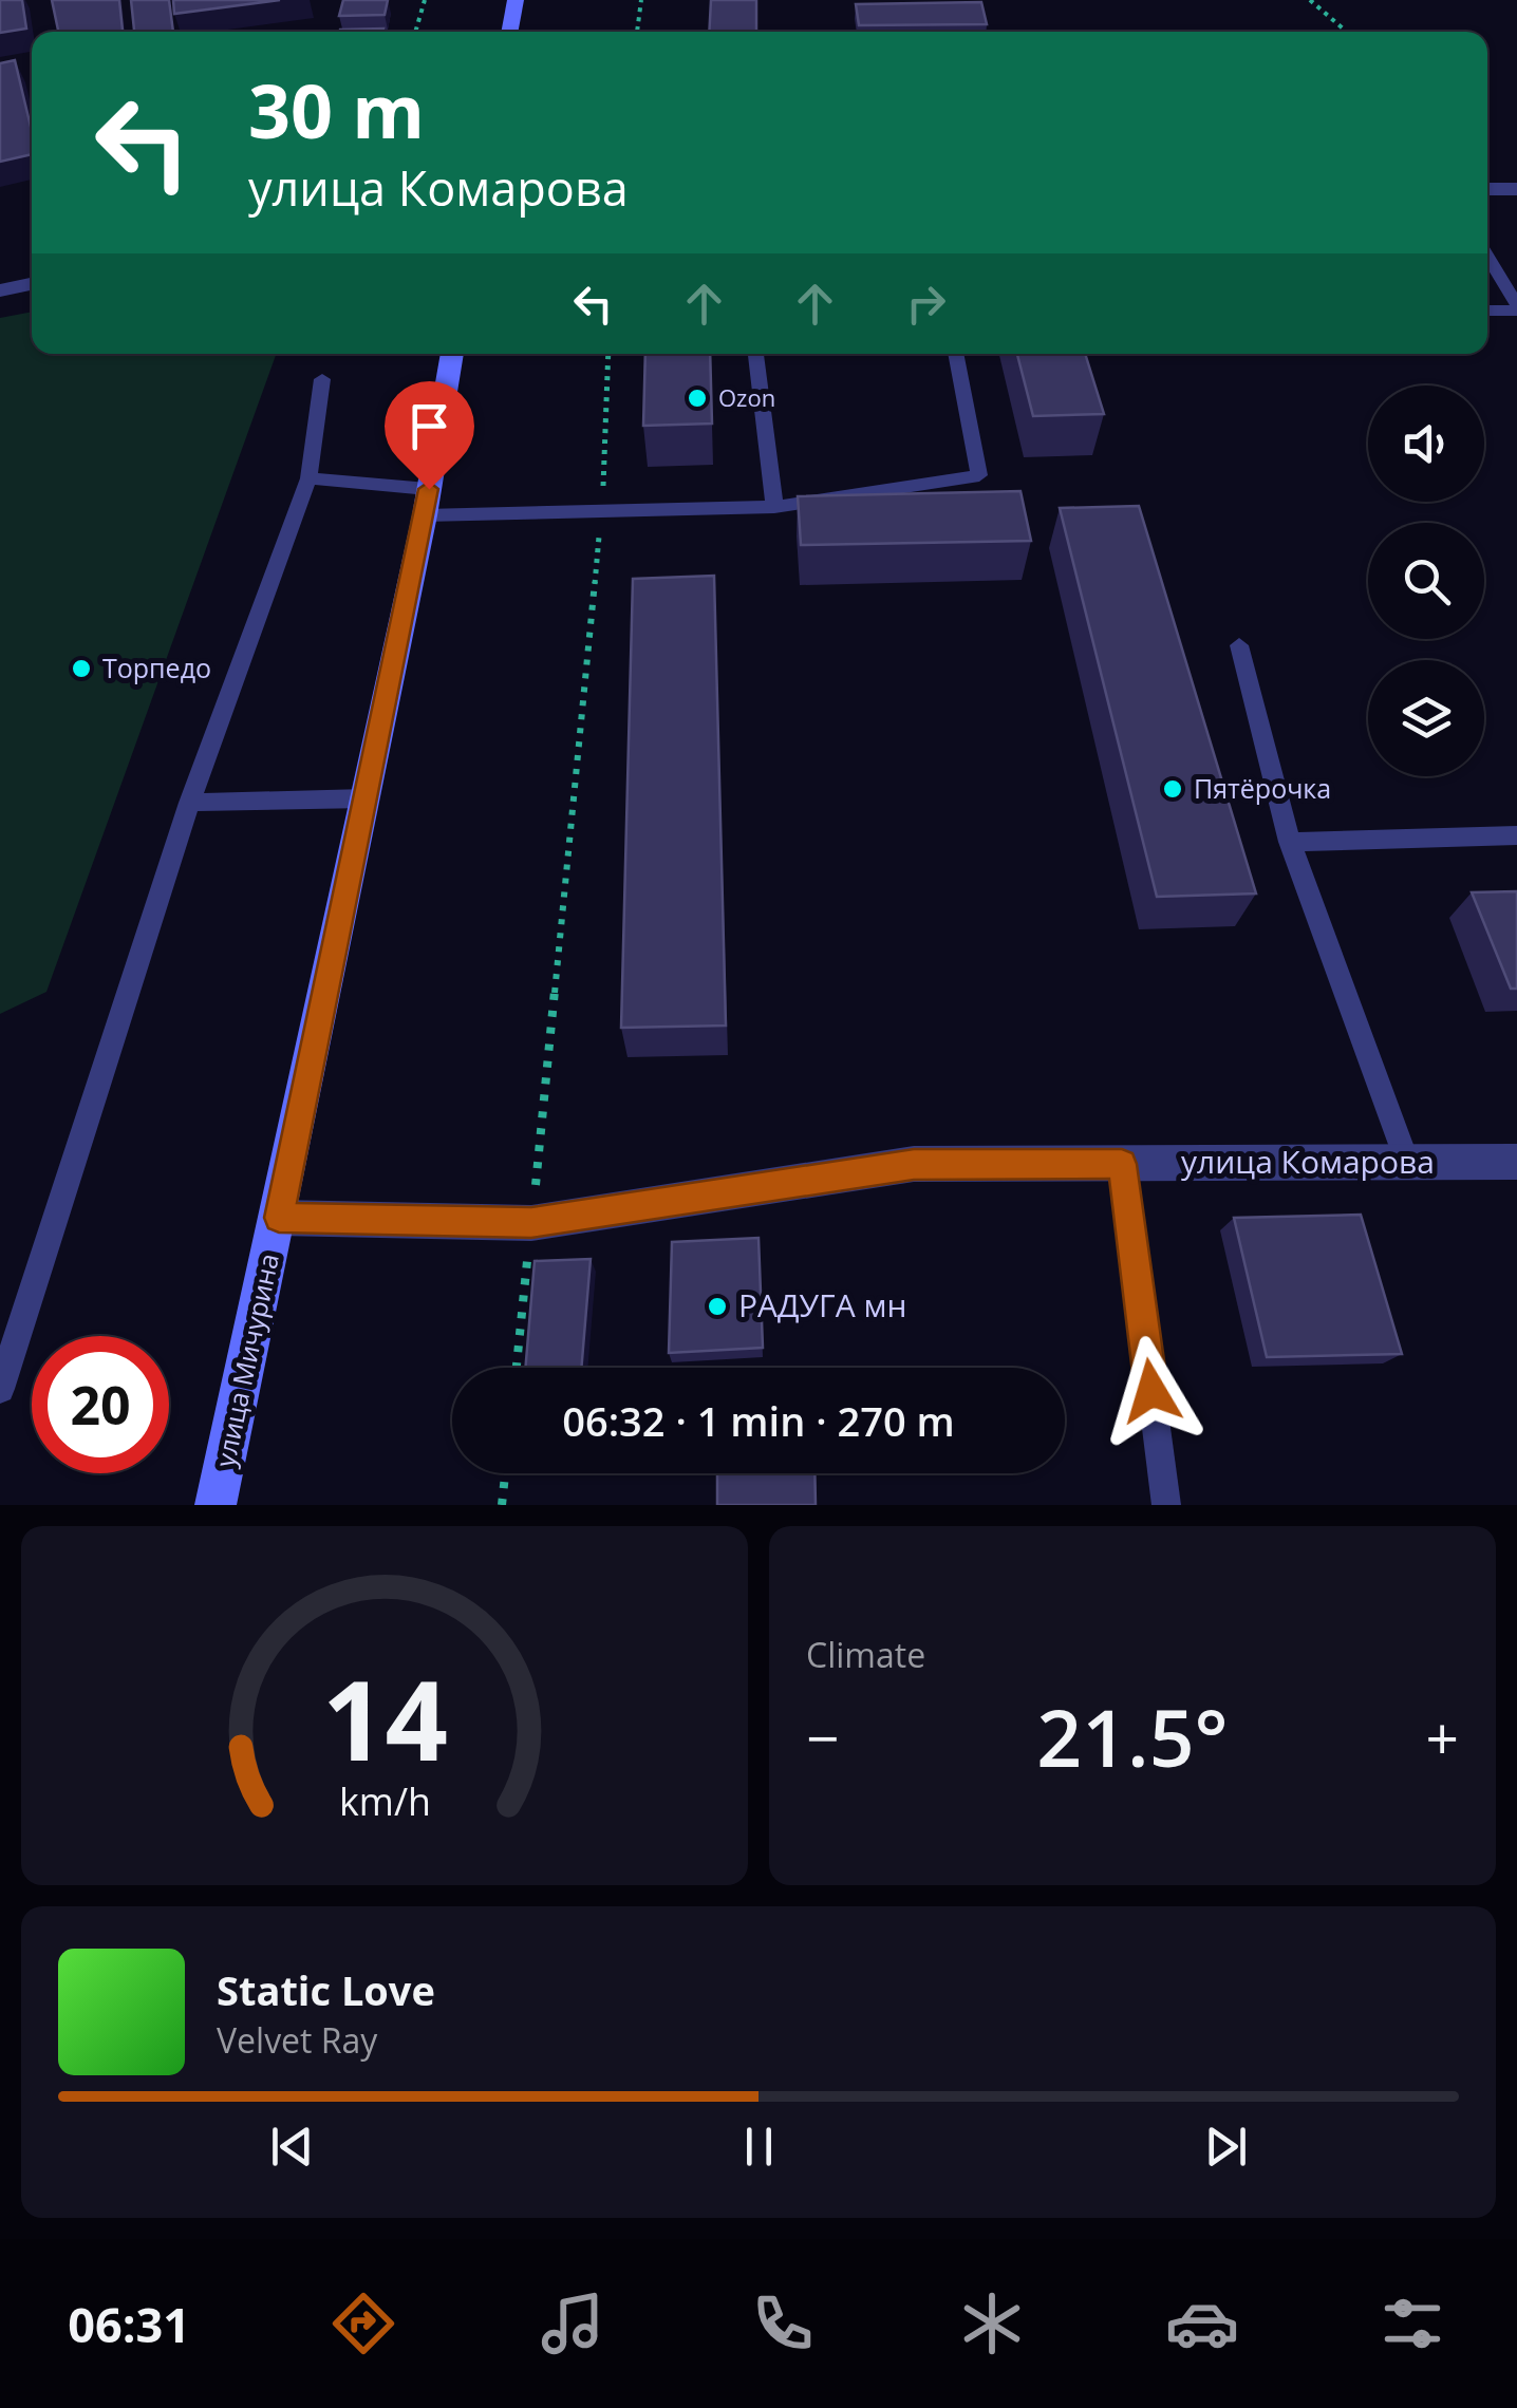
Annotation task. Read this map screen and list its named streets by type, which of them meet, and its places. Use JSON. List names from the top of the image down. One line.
{"streets":{"main road":["улица Мичурина"],"street":["улица Комарова"]},"crossings":[["улица Комарова","улица Мичурина"]],"places":["Ozon","Торпедо","Пятёрочка","РАДУГА мн"],"page":{"turn":["30 m","улица Комарова"],"limit":"20","trip":"06:32 · 1 min · 270 m","tile":"Climate","heat":["−","21.5°","+"],"song":["Static Love","Velvet Ray"],"tabs":"06:31","gauge":["14","km/h"]}}
